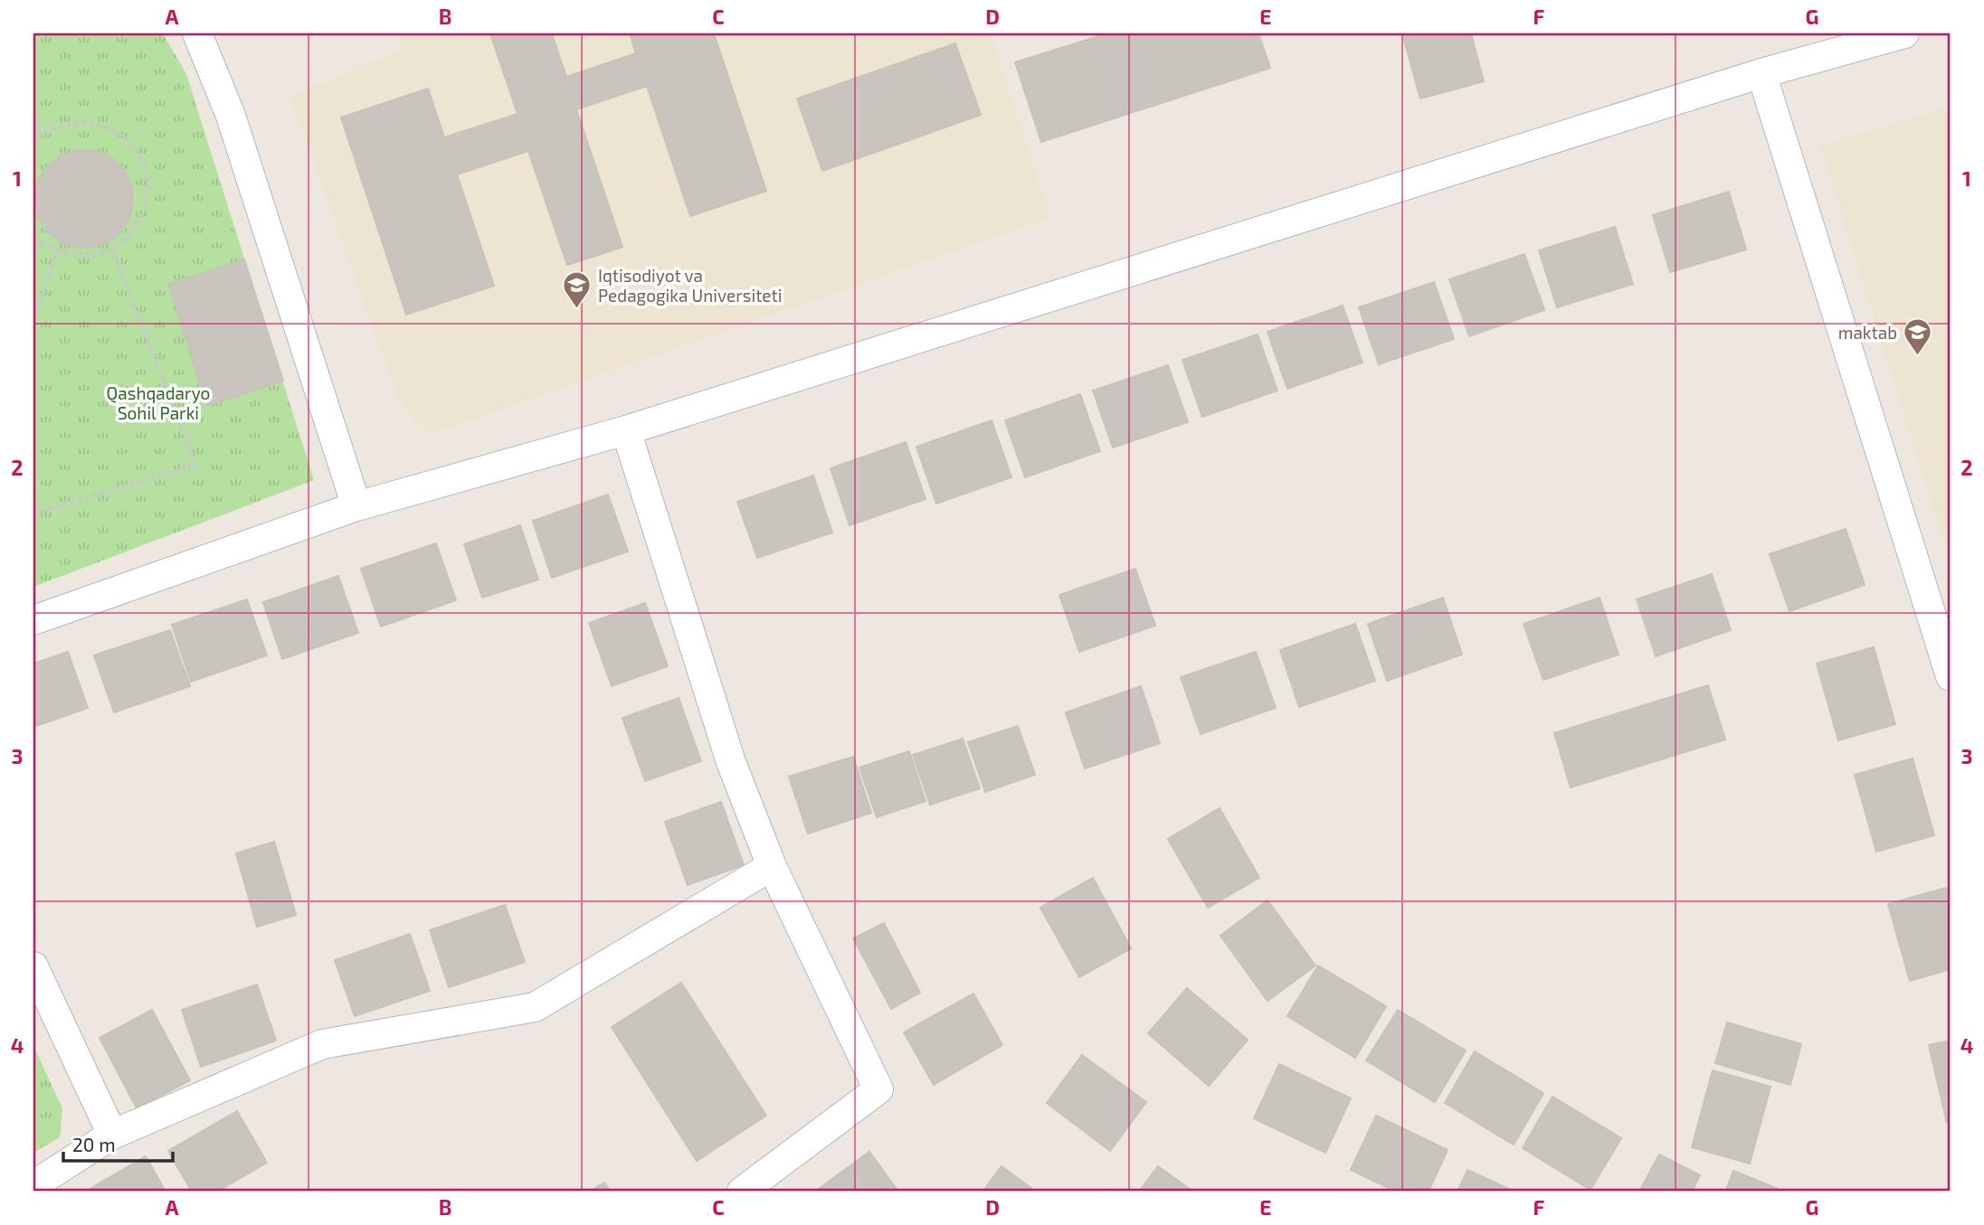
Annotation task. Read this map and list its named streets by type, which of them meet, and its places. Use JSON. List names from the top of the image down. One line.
{"parks":["Qashqadaryo Sohil Parki"],"places":{"school or university":["Iqtisodiyot va Pedagogika Universiteti","maktab"]},"scale_bar":"20 m","grid":{"columns":["A","B","C","D","E","F","G"],"rows":["1","2","3","4"]}}
